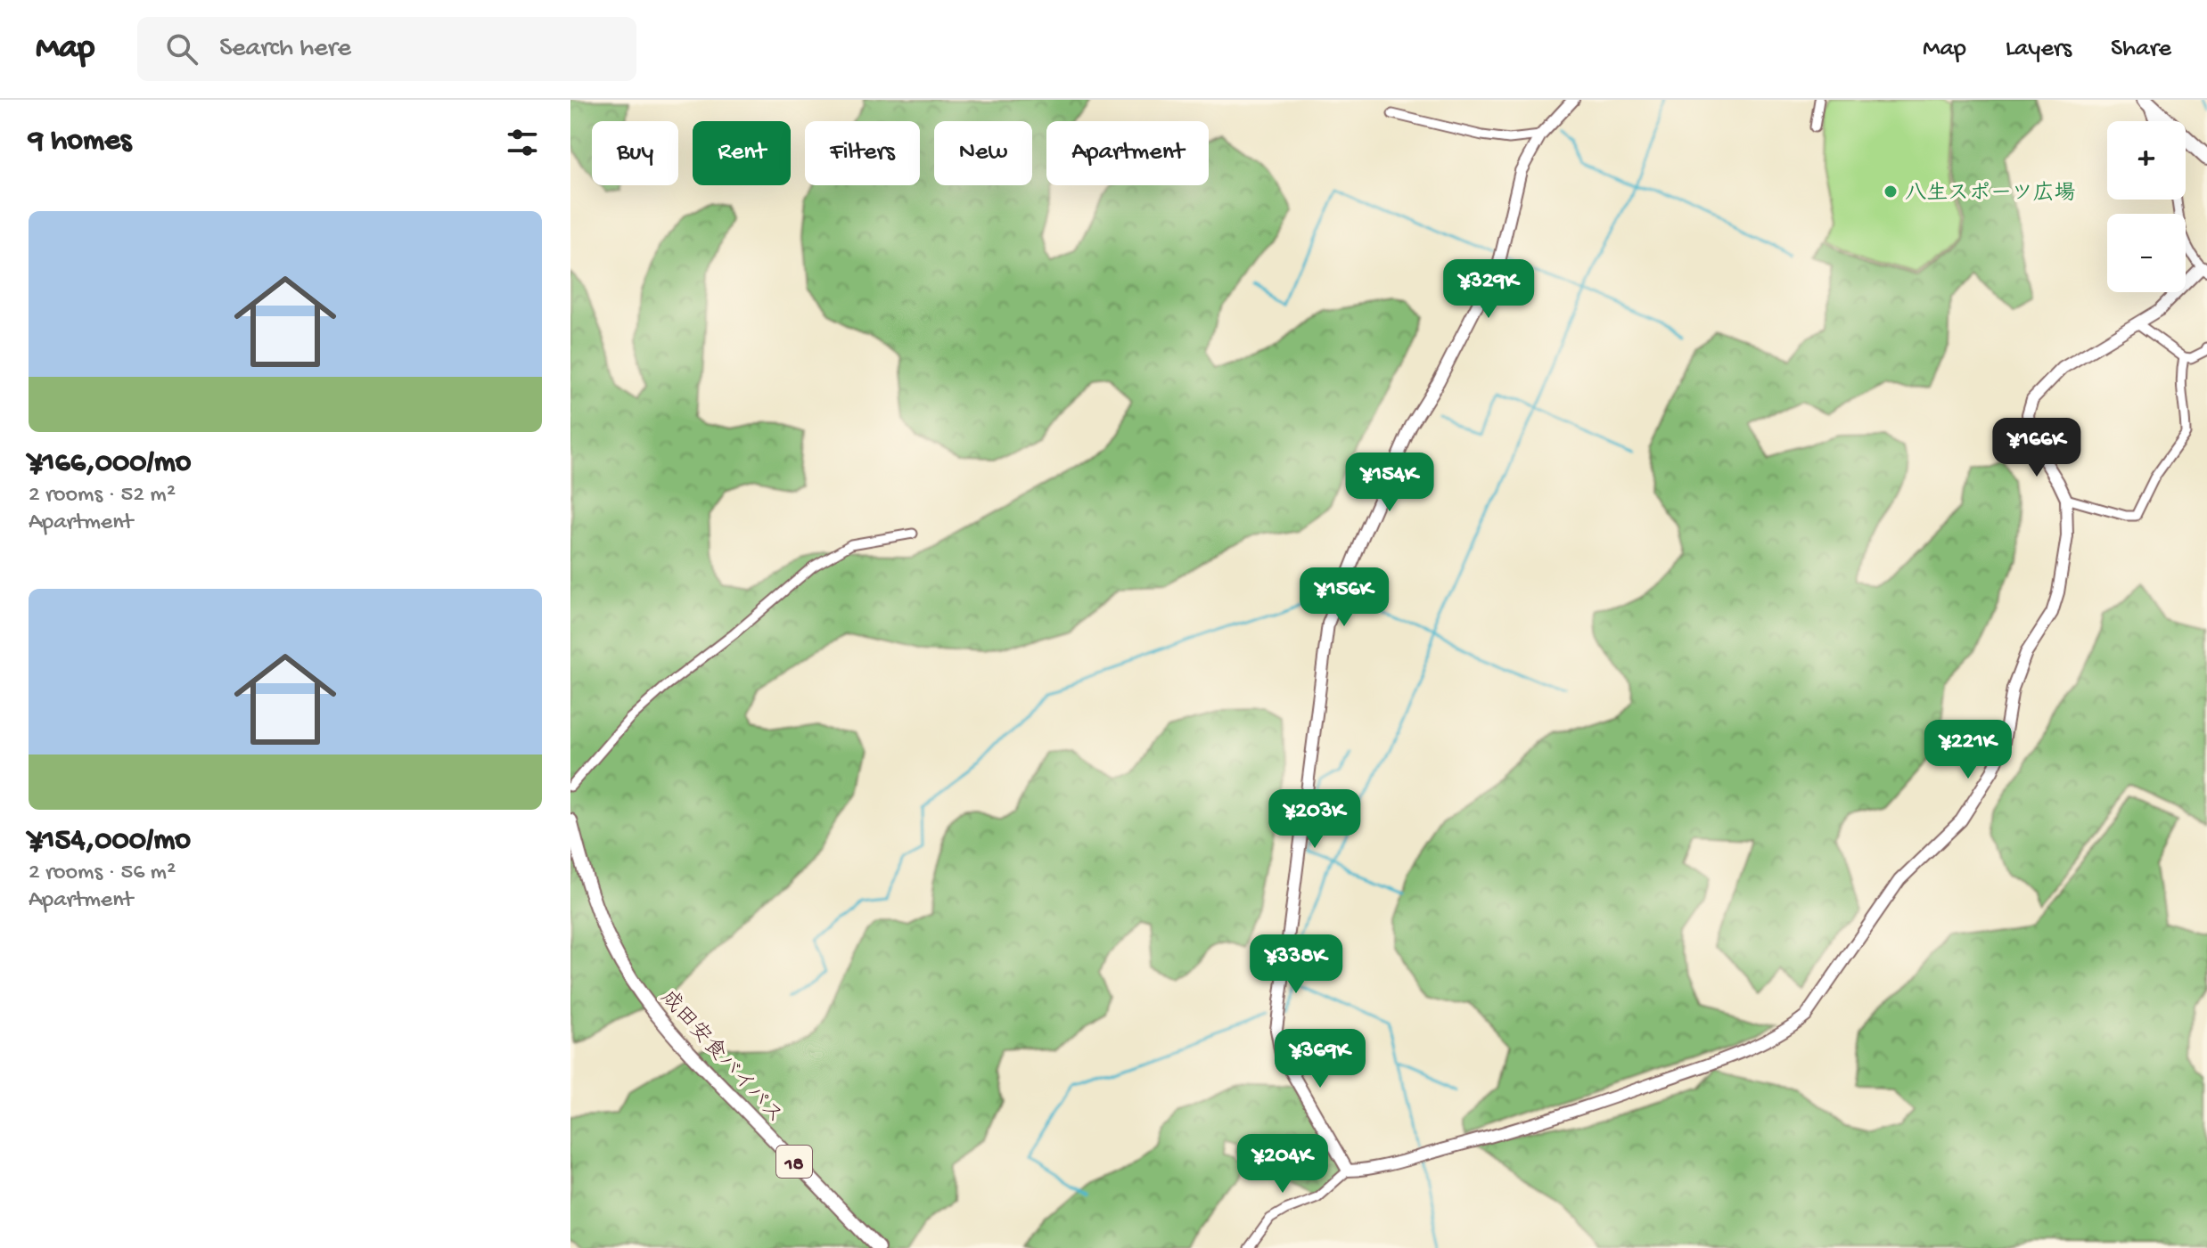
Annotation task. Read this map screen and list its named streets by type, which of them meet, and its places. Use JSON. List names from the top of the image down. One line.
{"streets":{"main road":["成田安食バイパス","18"]},"places":["八生スポーツ広場"],"page":{"header":"Map","search":"Search here","nav":["Map","Layers","Share"],"heading":"9 homes","map_buttons":["+","−"],"chip":["Buy","Rent","Filters","New","Apartment"],"list":[{"name":"¥166,000/mo","note":"2 rooms · 52 m² · Apartment"},{"name":"¥154,000/mo","note":"2 rooms · 56 m² · Apartment"}],"price":["¥329K","¥166K","¥154K","¥156K","¥221K","¥203K","¥338K","¥369K","¥204K"]}}
